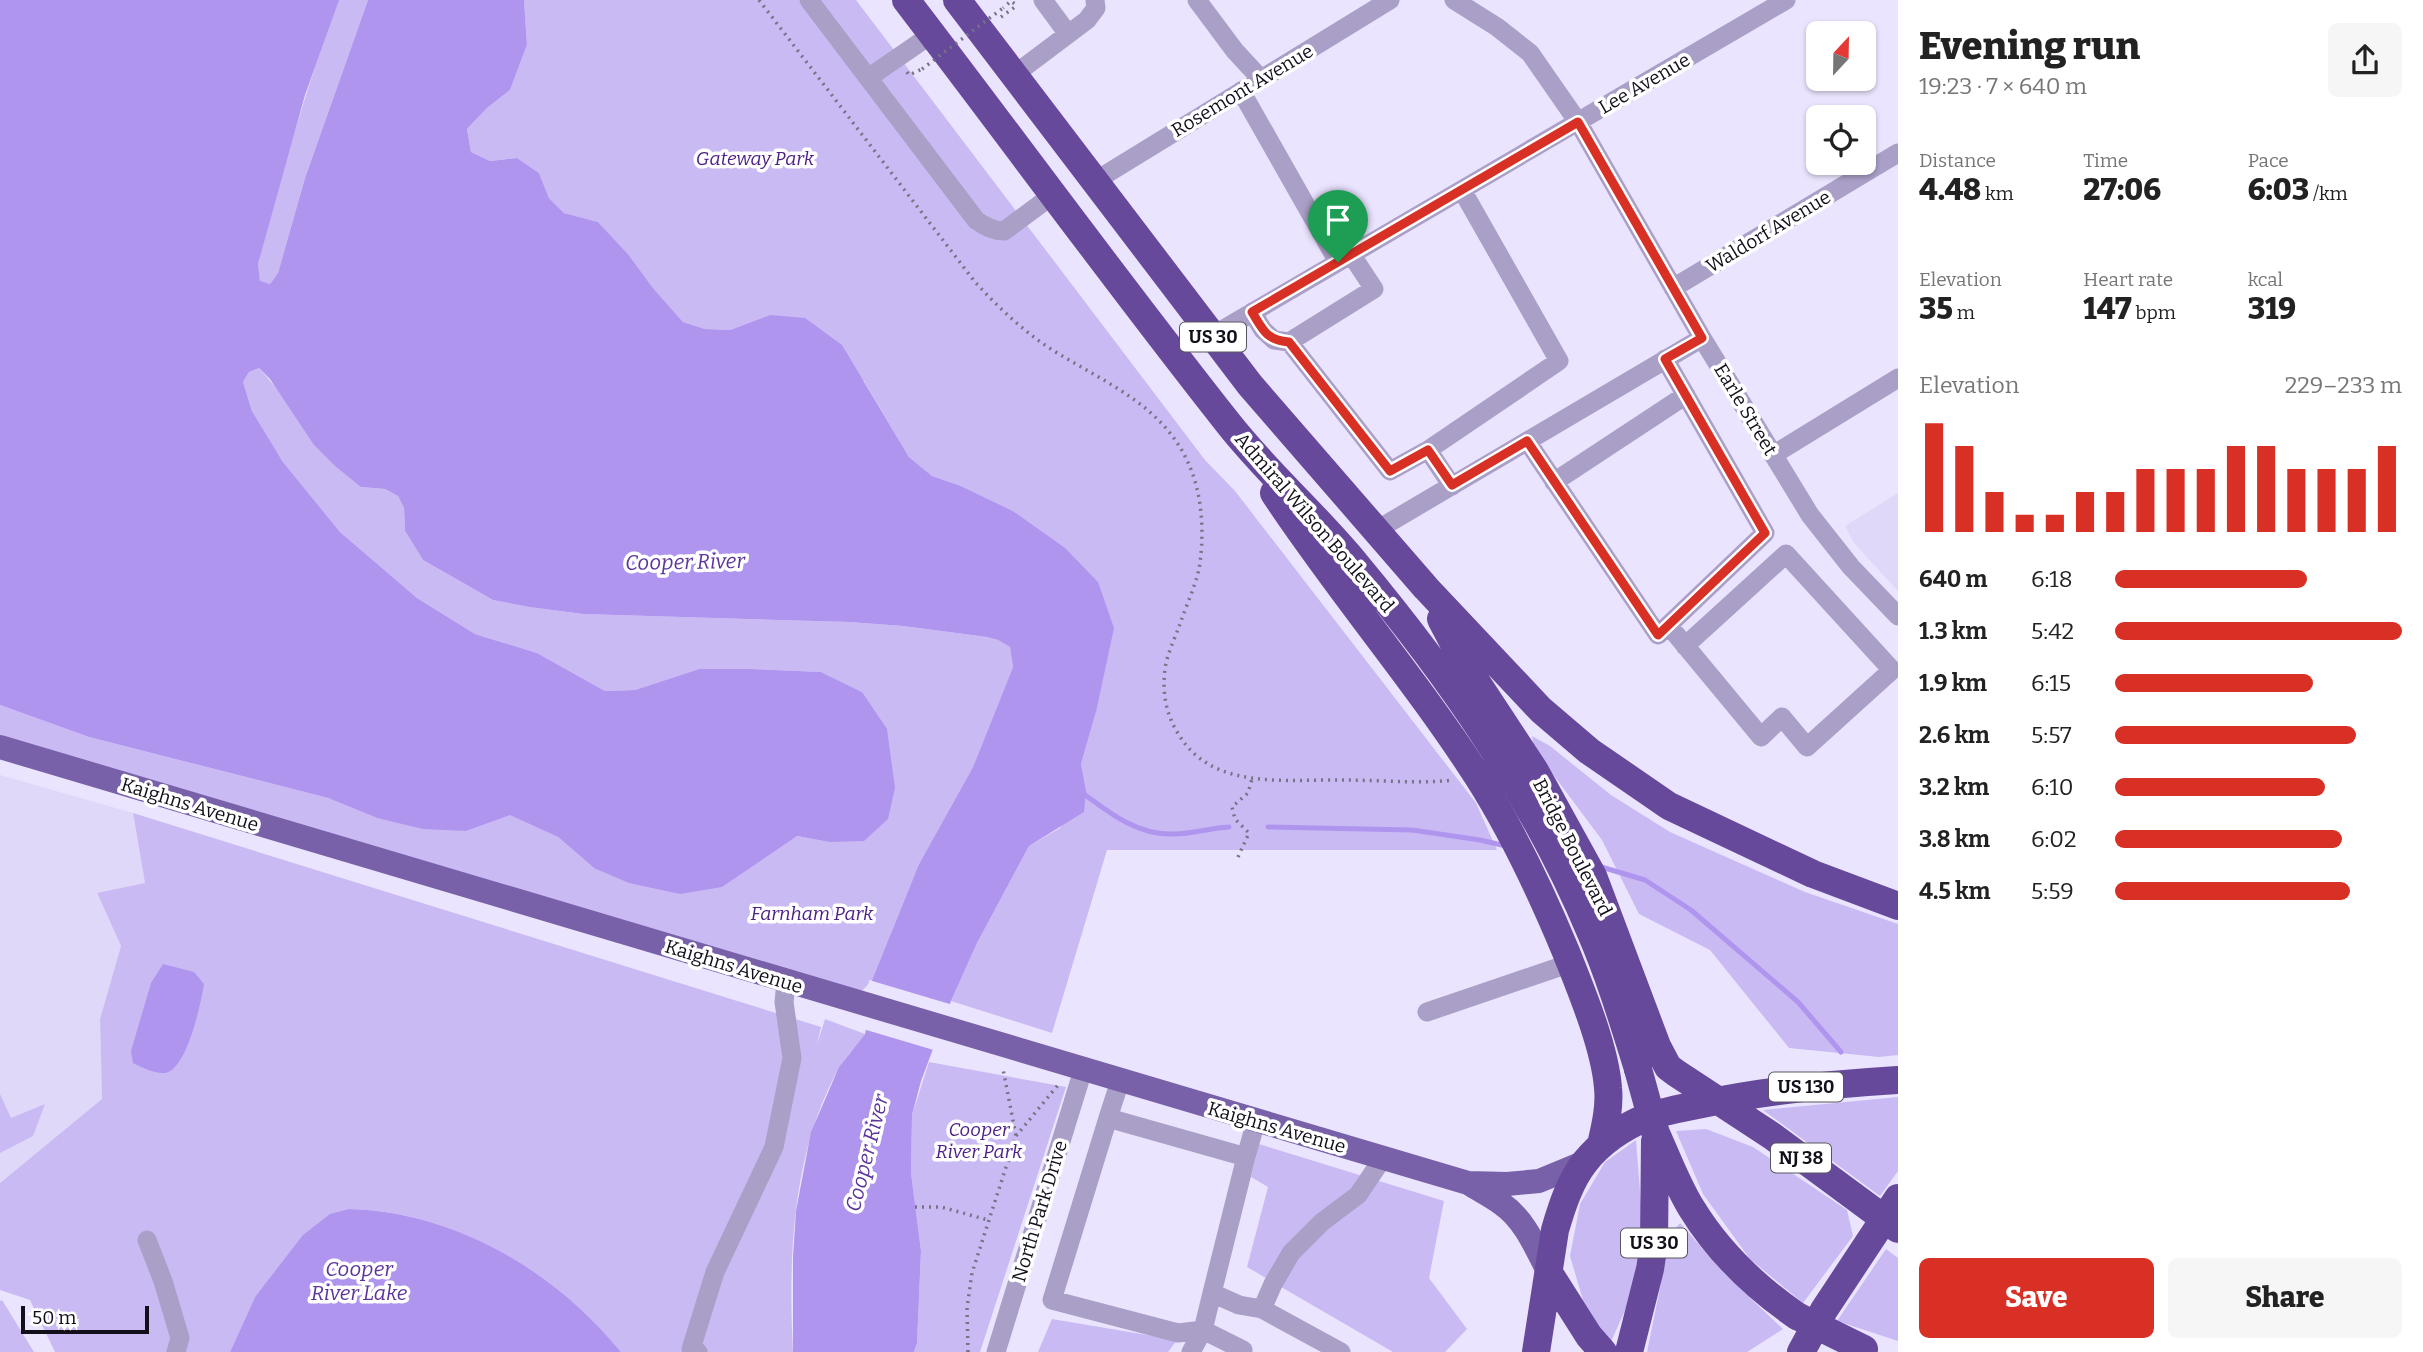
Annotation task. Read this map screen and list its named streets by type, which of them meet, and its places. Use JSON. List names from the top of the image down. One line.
{"streets":{"highway":["US 30","Admiral Wilson Boulevard","Bridge Boulevard","US 130","NJ 38"],"main road":["Kaighns Avenue"],"street":["Lee Avenue","Rosemont Avenue","Waldorf Avenue","Earle Street","North Park Drive"]},"crossings":[["Lee Avenue","Earle Street"],["Lee Avenue","Admiral Wilson Boulevard"],["Rosemont Avenue","Admiral Wilson Boulevard"],["Waldorf Avenue","Earle Street"],["US 30","Admiral Wilson Boulevard"],["Admiral Wilson Boulevard","Bridge Boulevard"],["Kaighns Avenue","US 130"],["Kaighns Avenue","North Park Drive"],["Bridge Boulevard","US 130"],["Bridge Boulevard","NJ 38"],["US 130","NJ 38"]],"water":["Cooper River","Cooper River Lake"],"parks":["Gateway Park","Farnham Park","Cooper River Park"],"scale_bar":"50 m","north":"top","page":{"heading":["Evening run","19:23 · 7 × 640 m"],"stats":[["Distance","4.48 km"],["Time","27:06"],["Pace","6:03 /km"],["Elevation","35 m"],["Heart rate","147 bpm"],["kcal","319"]],"chart":["Elevation","229–233 m"],"list":[{"name":"640 m","note":"6:18"},{"name":"1.3 km","note":"5:42"},{"name":"1.9 km","note":"6:15"},{"name":"2.6 km","note":"5:57"},{"name":"3.2 km","note":"6:10"},{"name":"3.8 km","note":"6:02"},{"name":"4.5 km","note":"5:59"}],"buttons":["Save","Share"],"scale":"50 m"}}
